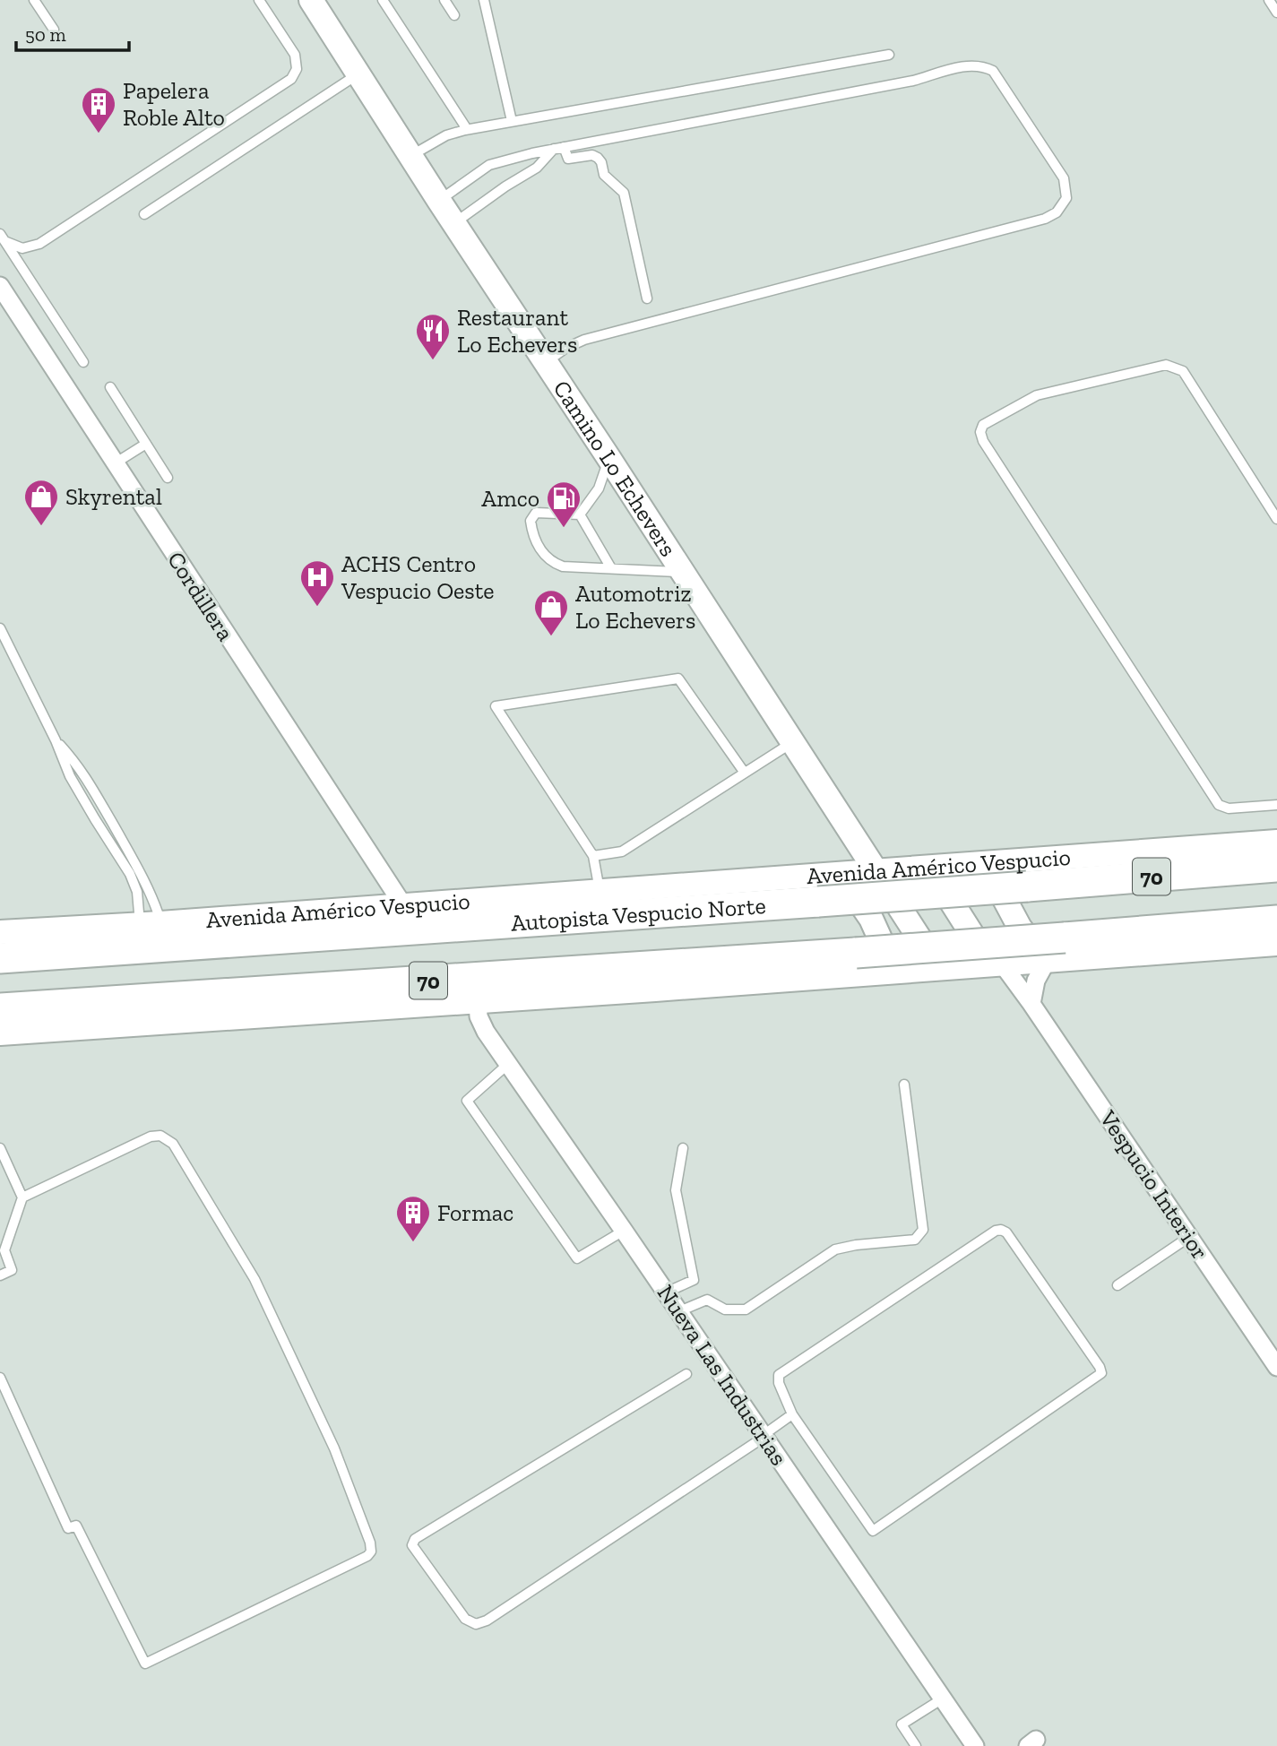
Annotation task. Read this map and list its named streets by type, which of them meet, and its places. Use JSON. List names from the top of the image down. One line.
{"streets":{"highway":["70","Autopista Vespucio Norte"],"main road":["Camino Lo Echevers","Avenida Américo Vespucio"],"street":["Cordillera","Vespucio Interior","Nueva Las Industrias"]},"crossings":[["Camino Lo Echevers","Avenida Américo Vespucio"],["Cordillera","Avenida Américo Vespucio"]],"places":{"building":["Papelera Roble Alto","Formac"],"restaurant":["Restaurant Lo Echevers"],"shop":["Skyrental","Automotriz Lo Echevers"],"fuel station":["Amco"],"hospital":["ACHS Centro Vespucio Oeste"]},"scale_bar":"50 m"}
